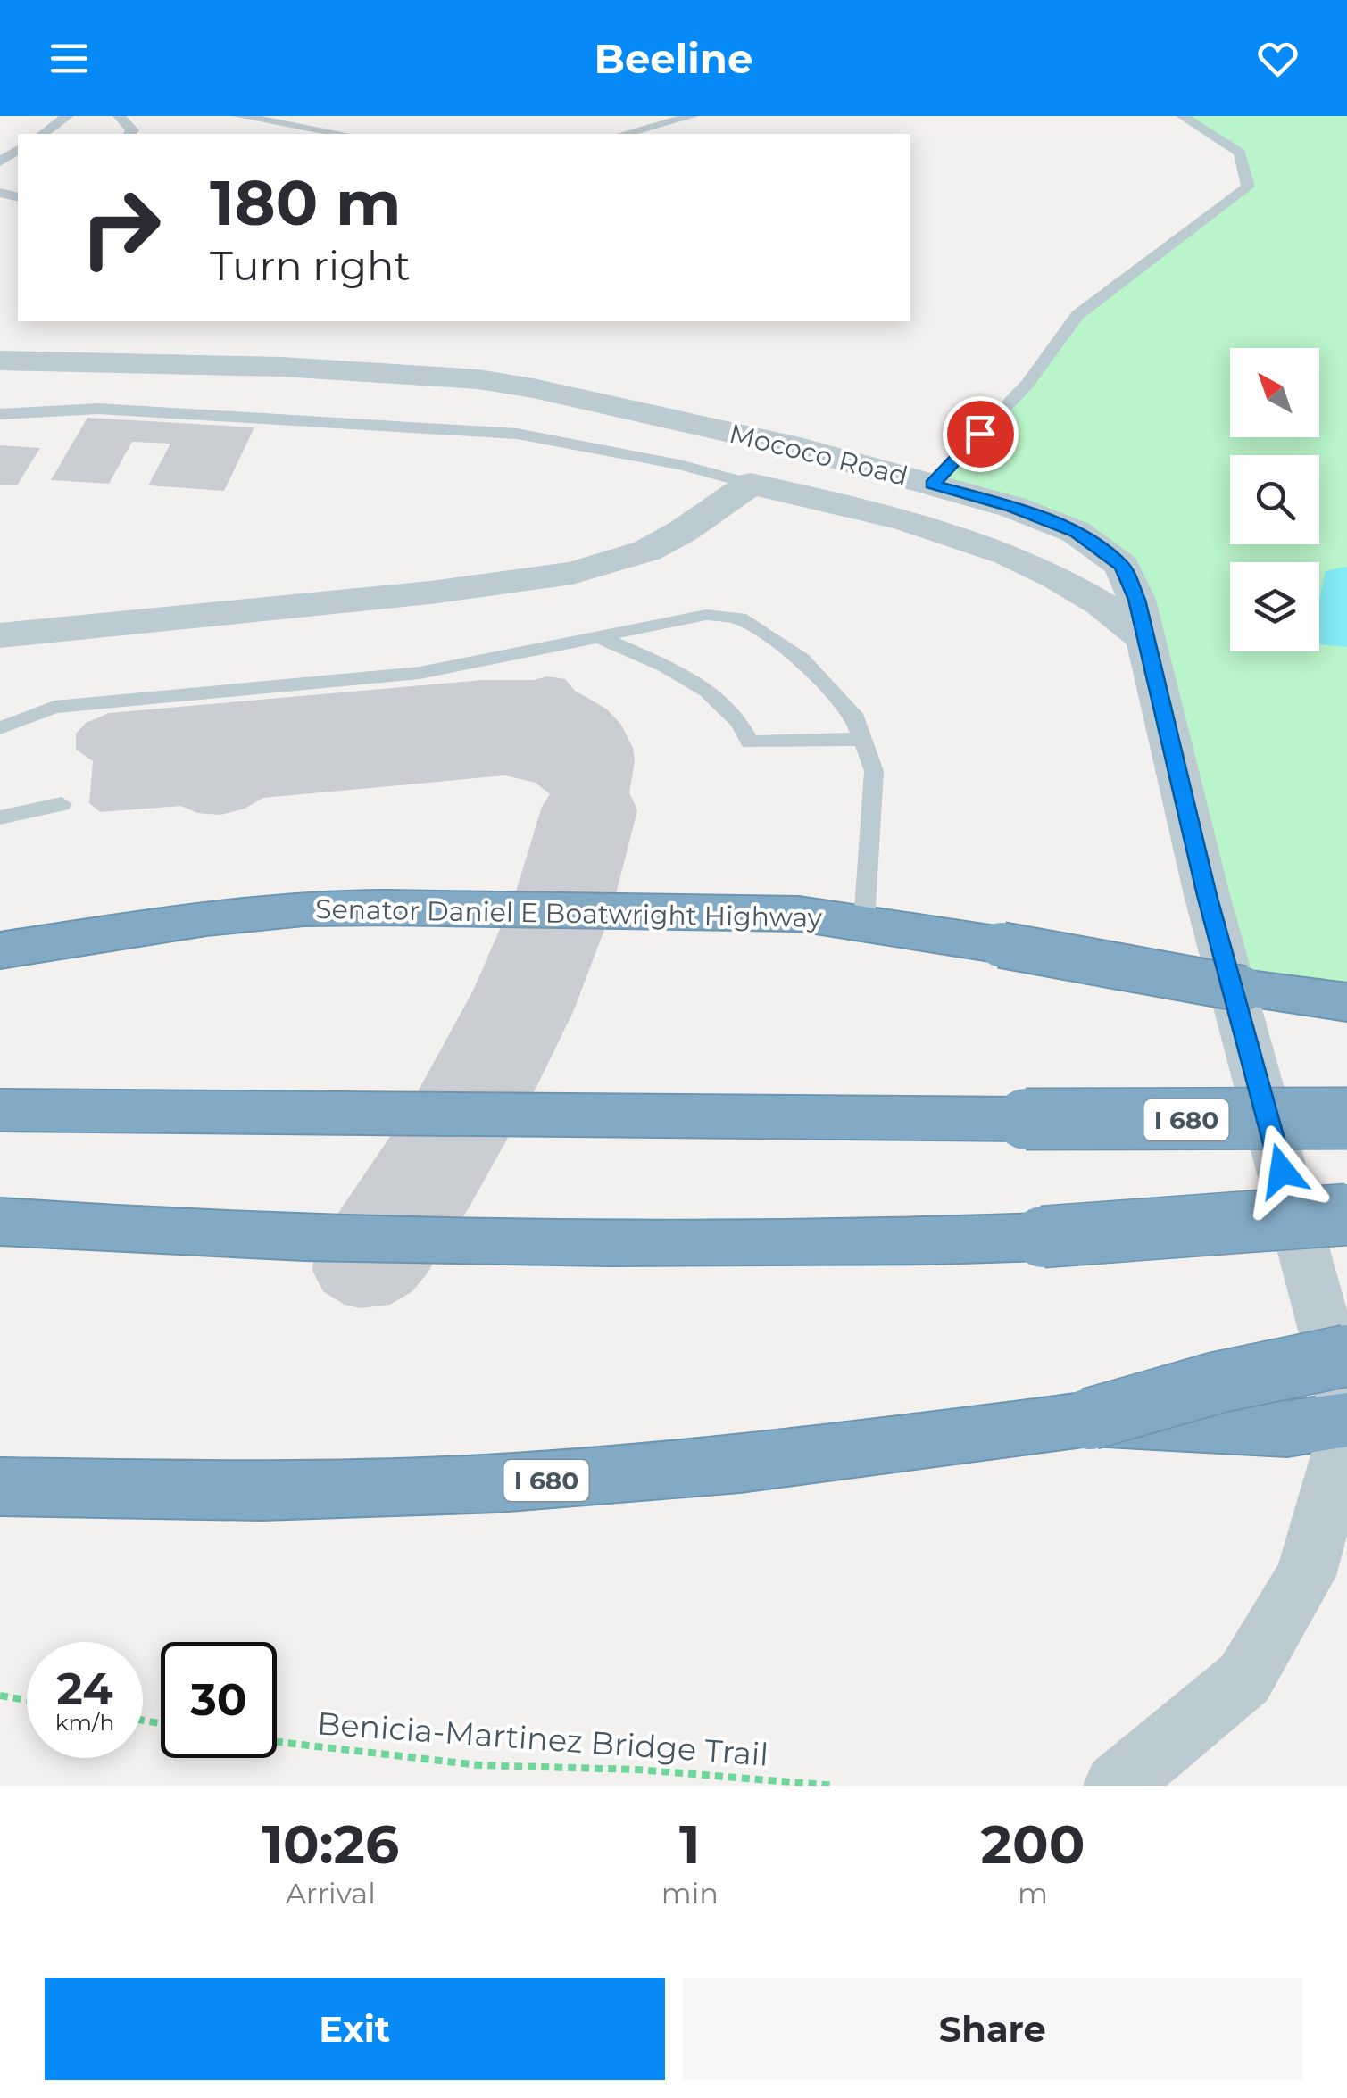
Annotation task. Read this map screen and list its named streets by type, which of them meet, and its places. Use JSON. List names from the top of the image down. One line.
{"streets":{"highway":["Senator Daniel E Boatwright Highway","I 680"],"street":["Mococo Road"],"path":["Benicia-Martinez Bridge Trail"]},"north":"top left","page":{"header":"Beeline","turn":["180 m","Turn right"],"speed":"24 km/h","limit":"30","eta":["10:26","Arrival","1","min","200","m"],"buttons":["Exit","Share"]}}
